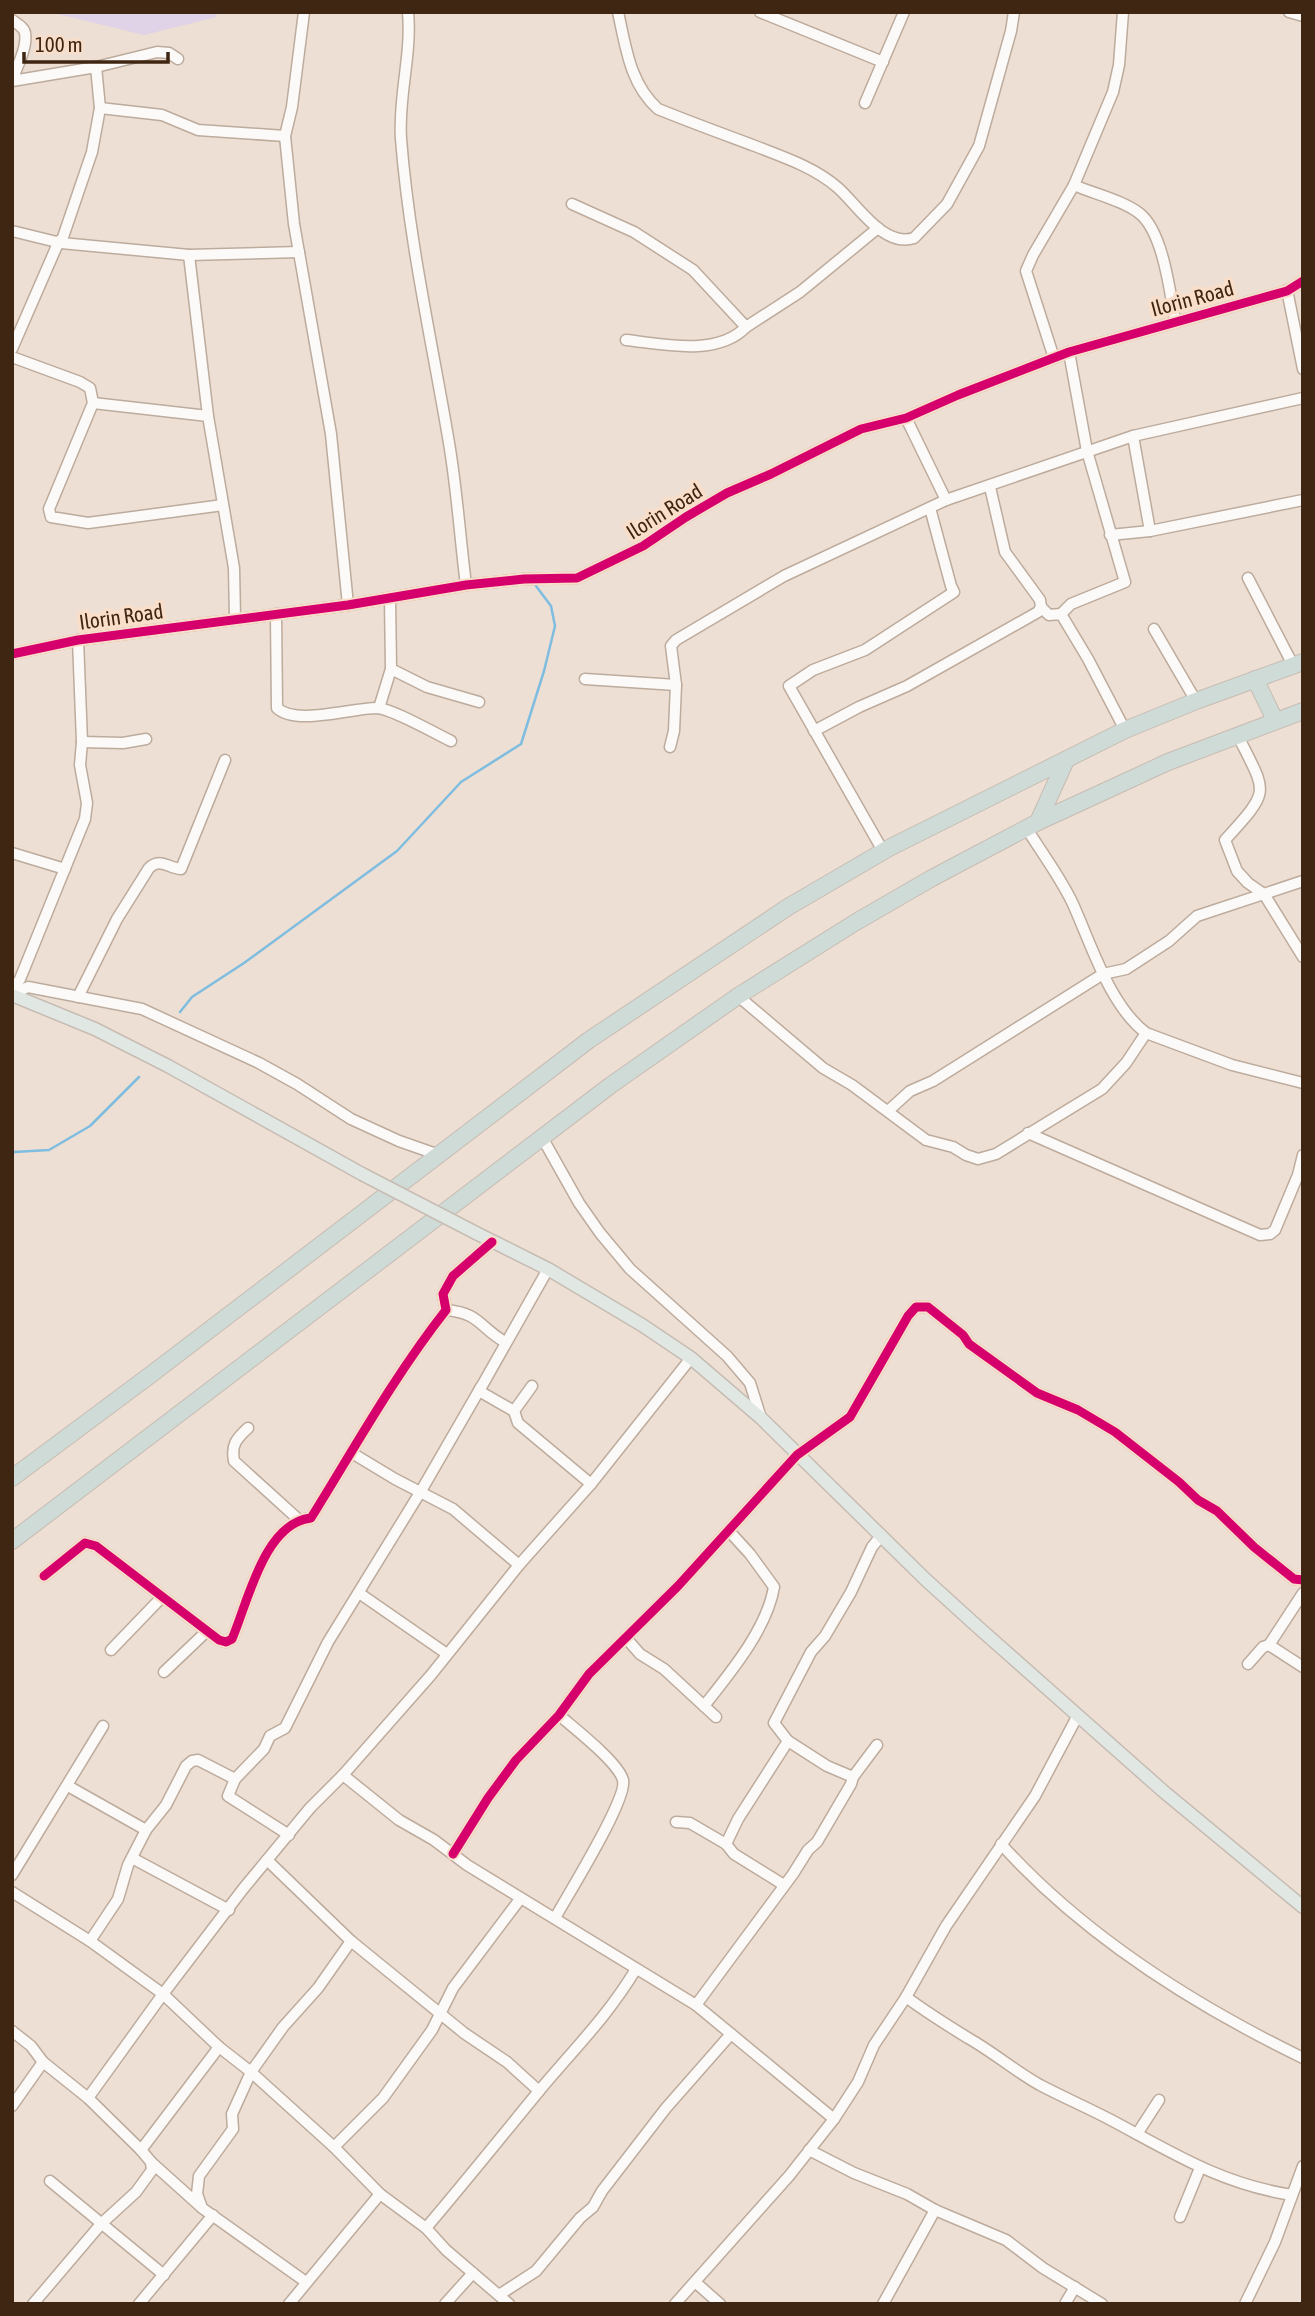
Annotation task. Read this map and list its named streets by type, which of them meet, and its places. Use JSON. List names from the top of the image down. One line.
{"streets":{"street":["Ilorin Road"]},"scale_bar":"100 m"}
